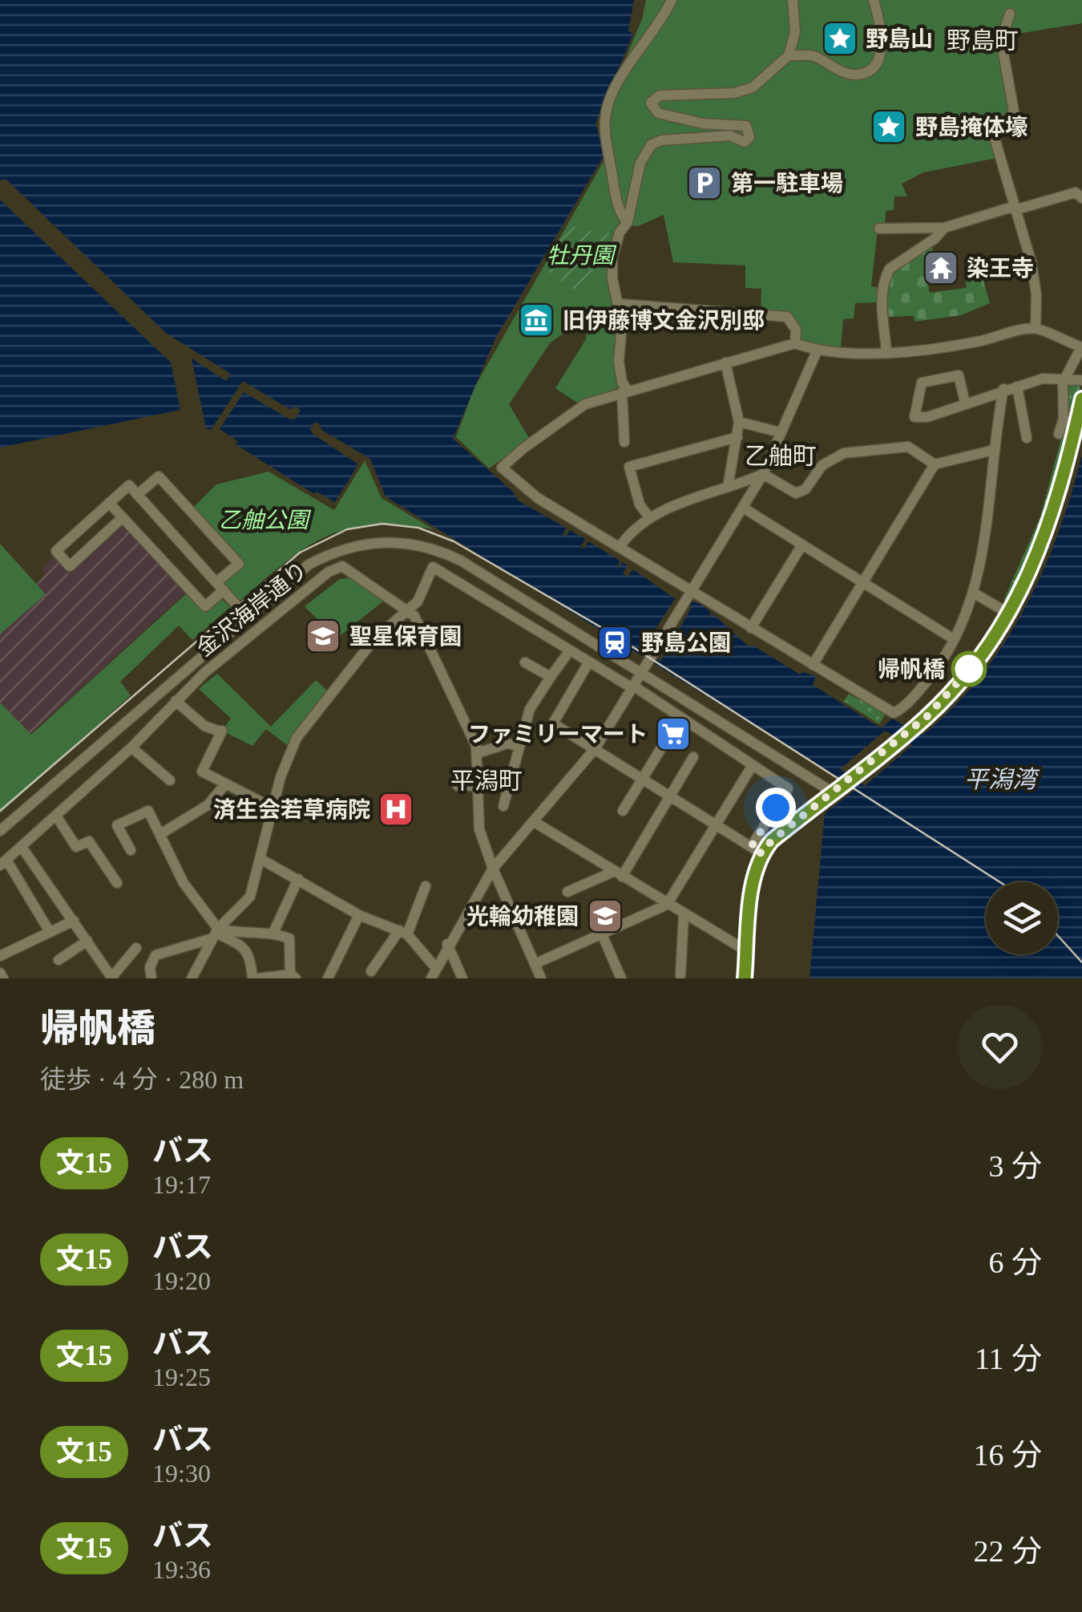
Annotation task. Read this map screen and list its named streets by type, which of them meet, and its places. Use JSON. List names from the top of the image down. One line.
{"streets":{"street":["金沢海岸通り"]},"districts":["野島町","乙舳町","平潟町"],"water":["平潟湾"],"parks":["牡丹園","乙舳公園"],"places":{"place":["野島山","野島掩体壕"],"parking":["第一駐車場"],"temple":["染王寺"],"museum":["旧伊藤博文金沢別邸"],"school or university":["聖星保育園","光輪幼稚園"],"station":["野島公園"],"other":["帰帆橋"],"supermarket":["ファミリーマート"],"hospital":["済生会若草病院"]},"lines":["bus line 文15"],"page":{"heading":["帰帆橋","徒歩 · 4 分 · 280 m"],"list":[{"mark":"文15","name":"バス","note":"19:17","value":"3 分"},{"mark":"文15","name":"バス","note":"19:20","value":"6 分"},{"mark":"文15","name":"バス","note":"19:25","value":"11 分"},{"mark":"文15","name":"バス","note":"19:30","value":"16 分"},{"mark":"文15","name":"バス","note":"19:36","value":"22 分"}]}}
